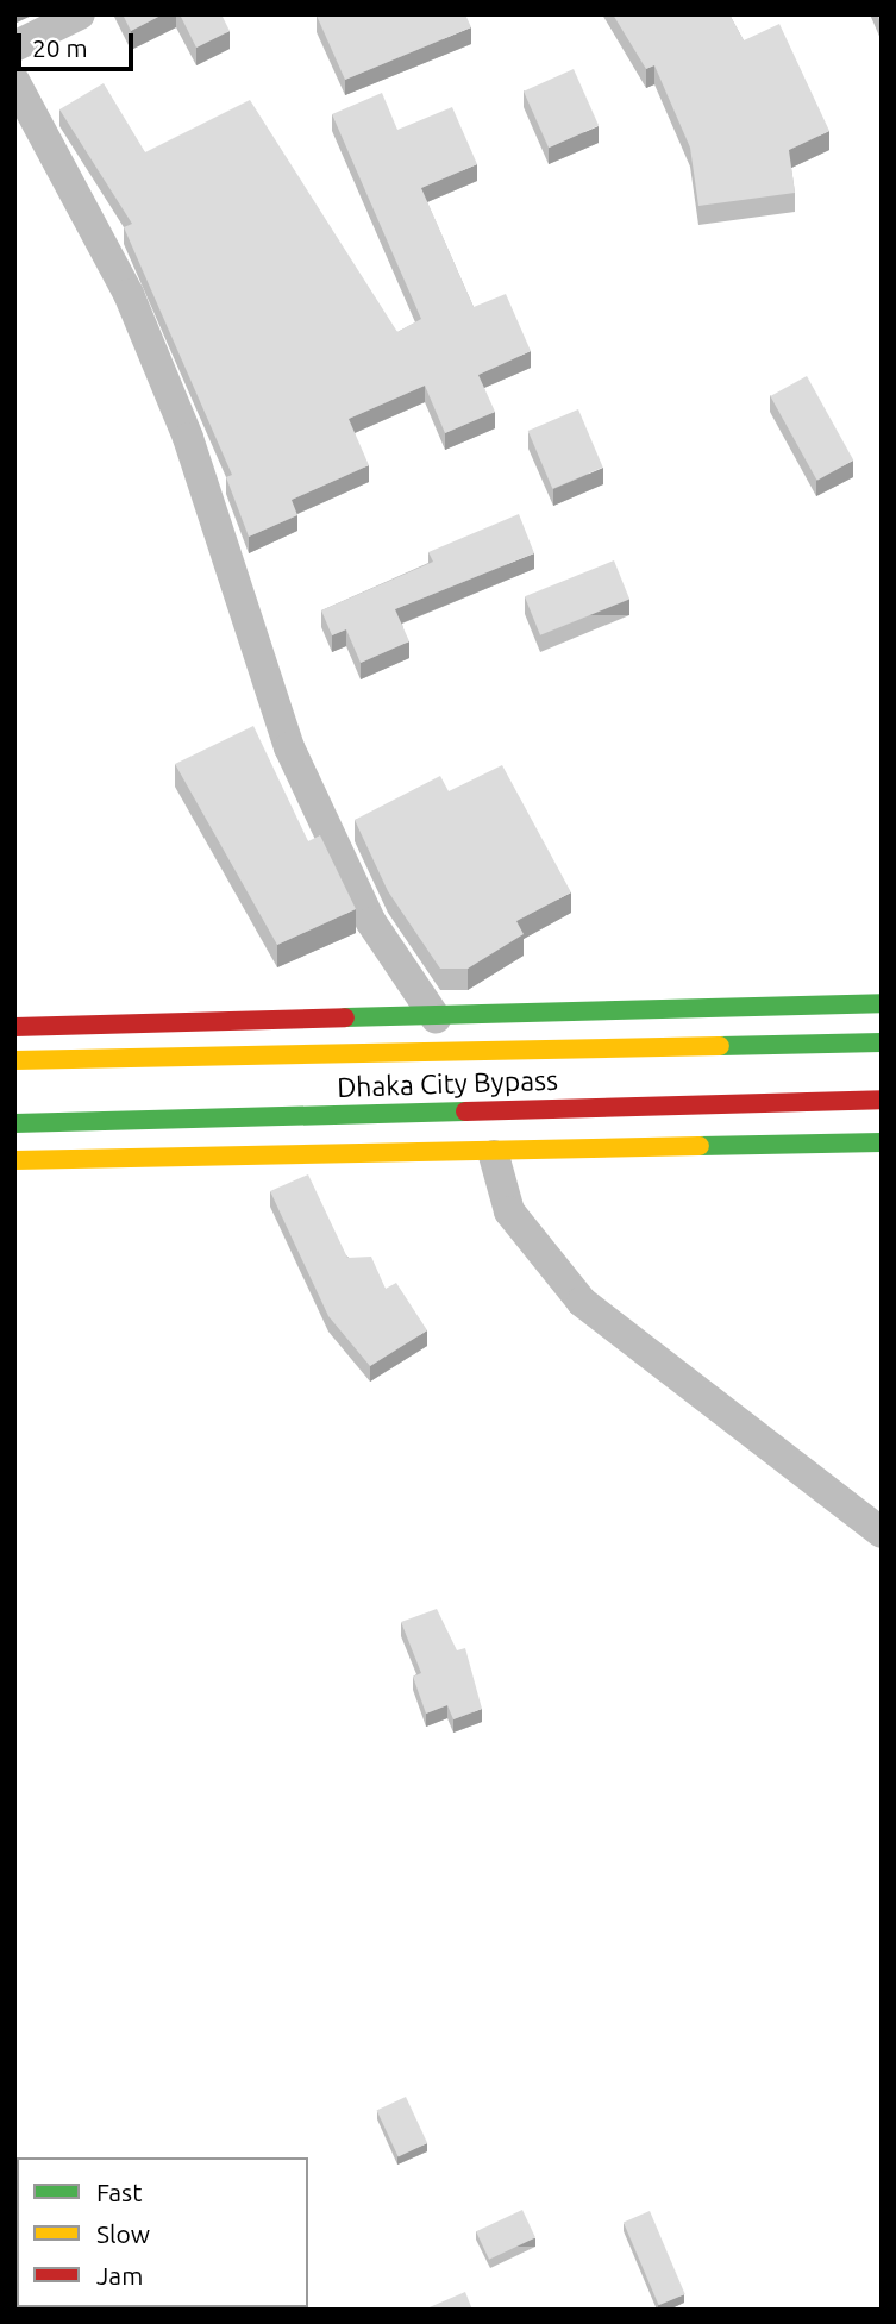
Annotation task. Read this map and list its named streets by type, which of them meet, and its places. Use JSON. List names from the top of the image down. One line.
{"streets":{"main road":["Dhaka City Bypass"]},"legend":["Fast","Slow","Jam"],"scale_bar":"20 m"}
